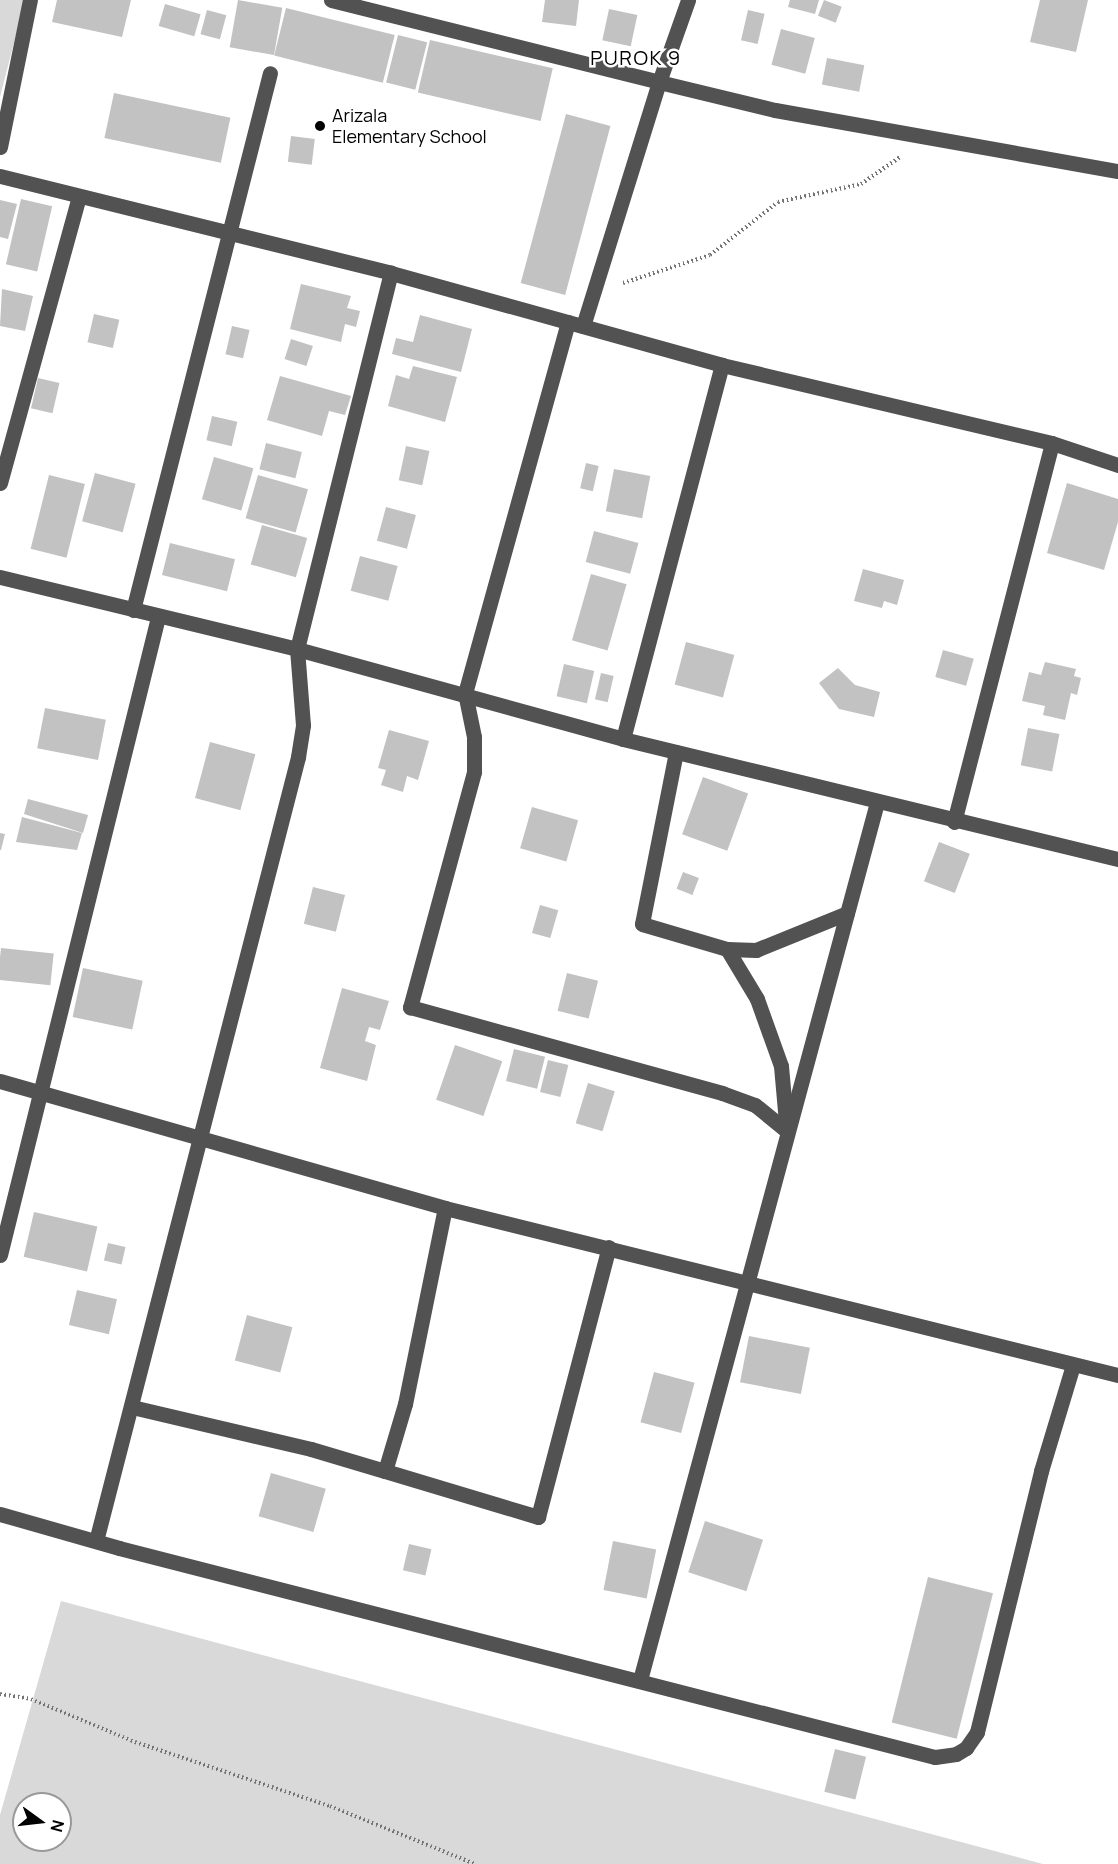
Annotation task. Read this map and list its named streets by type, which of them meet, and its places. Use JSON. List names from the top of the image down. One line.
{"districts":["PUROK 9"],"places":["Arizala Elementary School"],"north":"right"}
